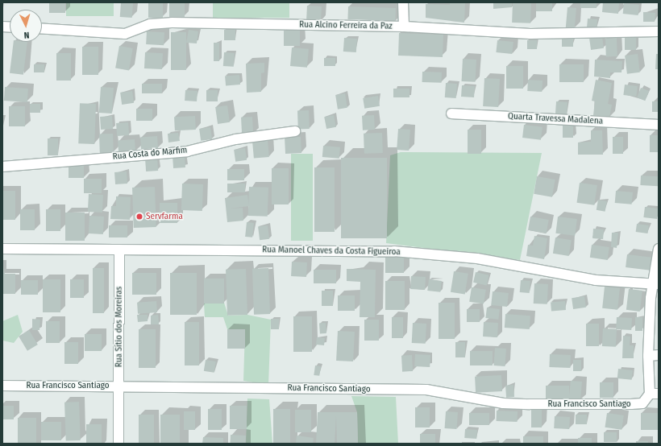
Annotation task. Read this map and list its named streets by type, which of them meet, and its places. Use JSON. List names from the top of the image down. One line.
{"streets":{"street":["Rua Alcino Ferreira da Paz","Quarta Travessa Madalena","Rua Costa do Marfim","Rua Manoel Chaves da Costa Figueiroa","Rua Sítio dos Moreiras","Rua Francisco Santiago"]},"crossings":[["Rua Manoel Chaves da Costa Figueiroa","Rua Sítio dos Moreiras"],["Rua Sítio dos Moreiras","Rua Francisco Santiago"]],"places":["Servfarma"],"north":"bottom"}
